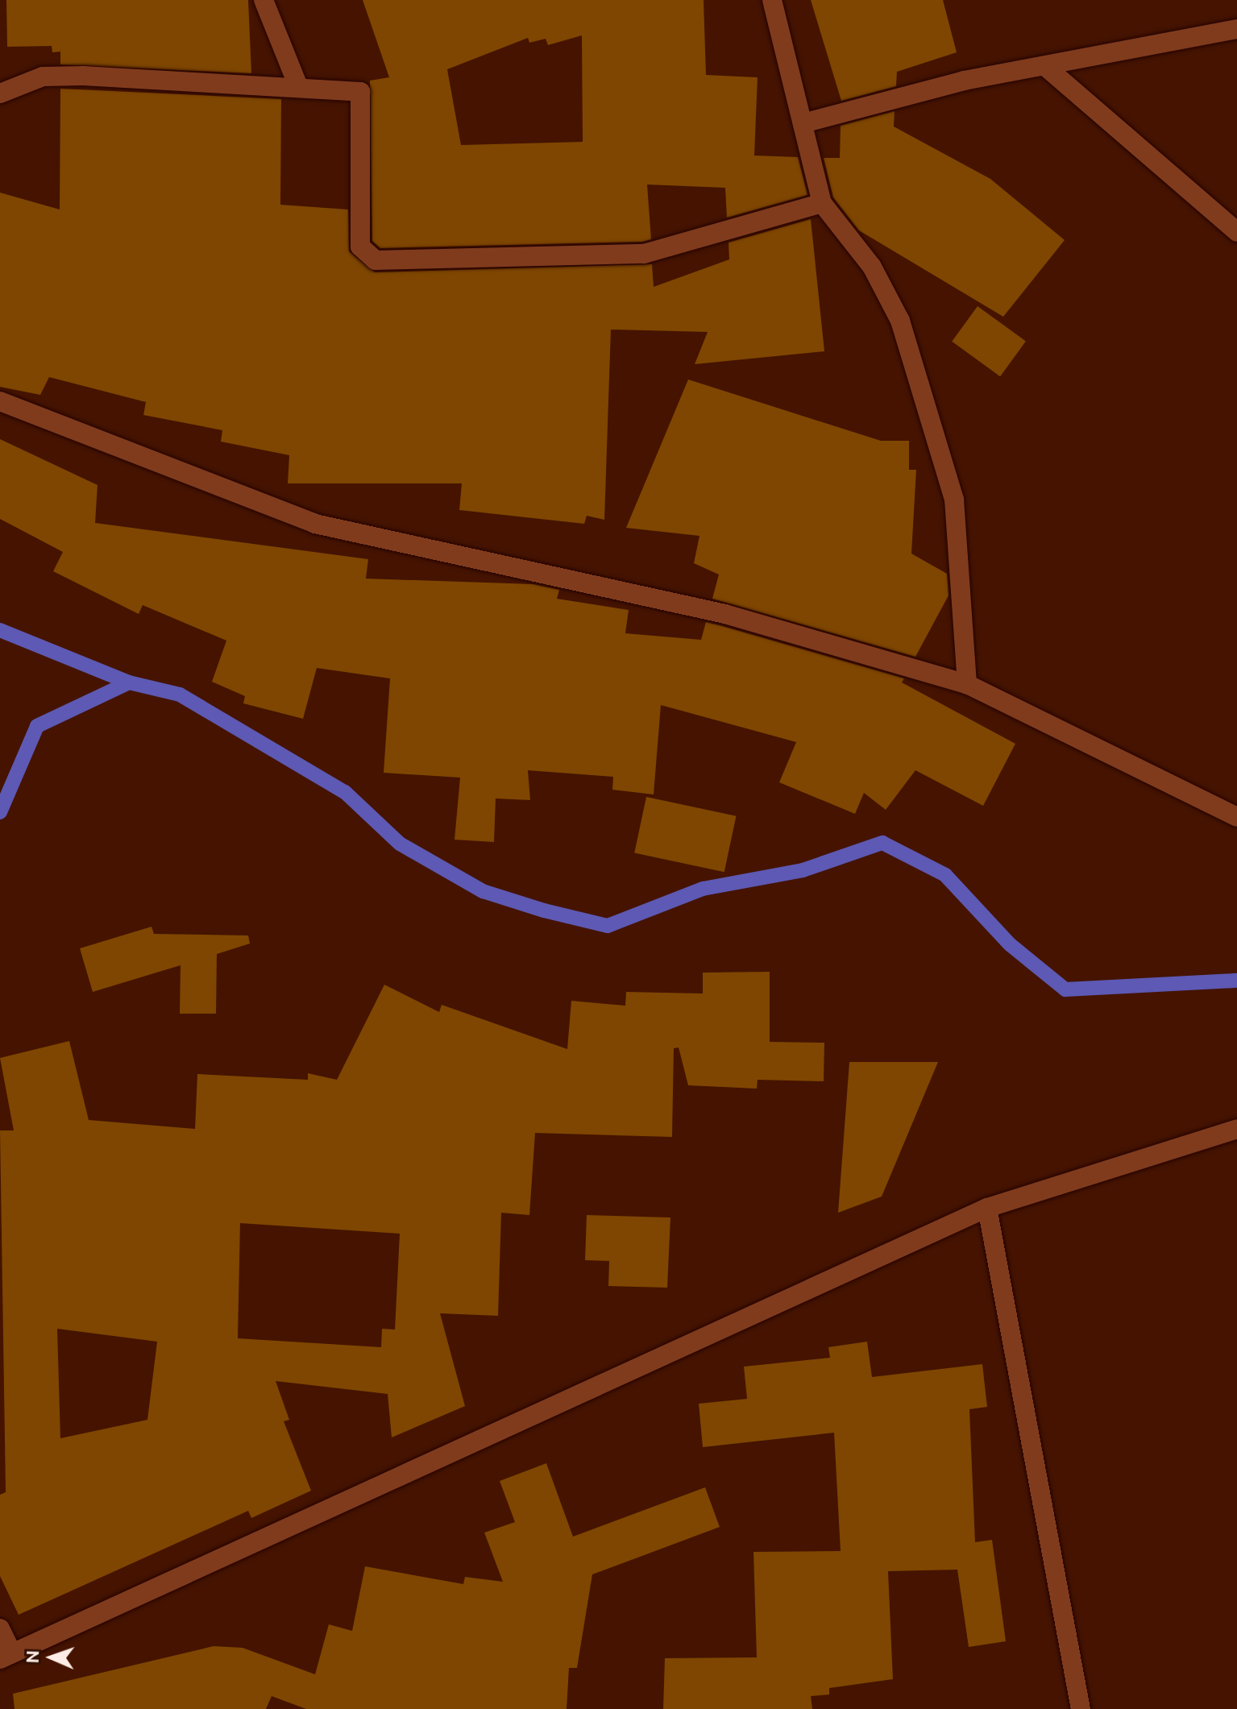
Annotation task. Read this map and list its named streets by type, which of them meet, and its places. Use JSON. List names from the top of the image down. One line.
{"north":"left"}
